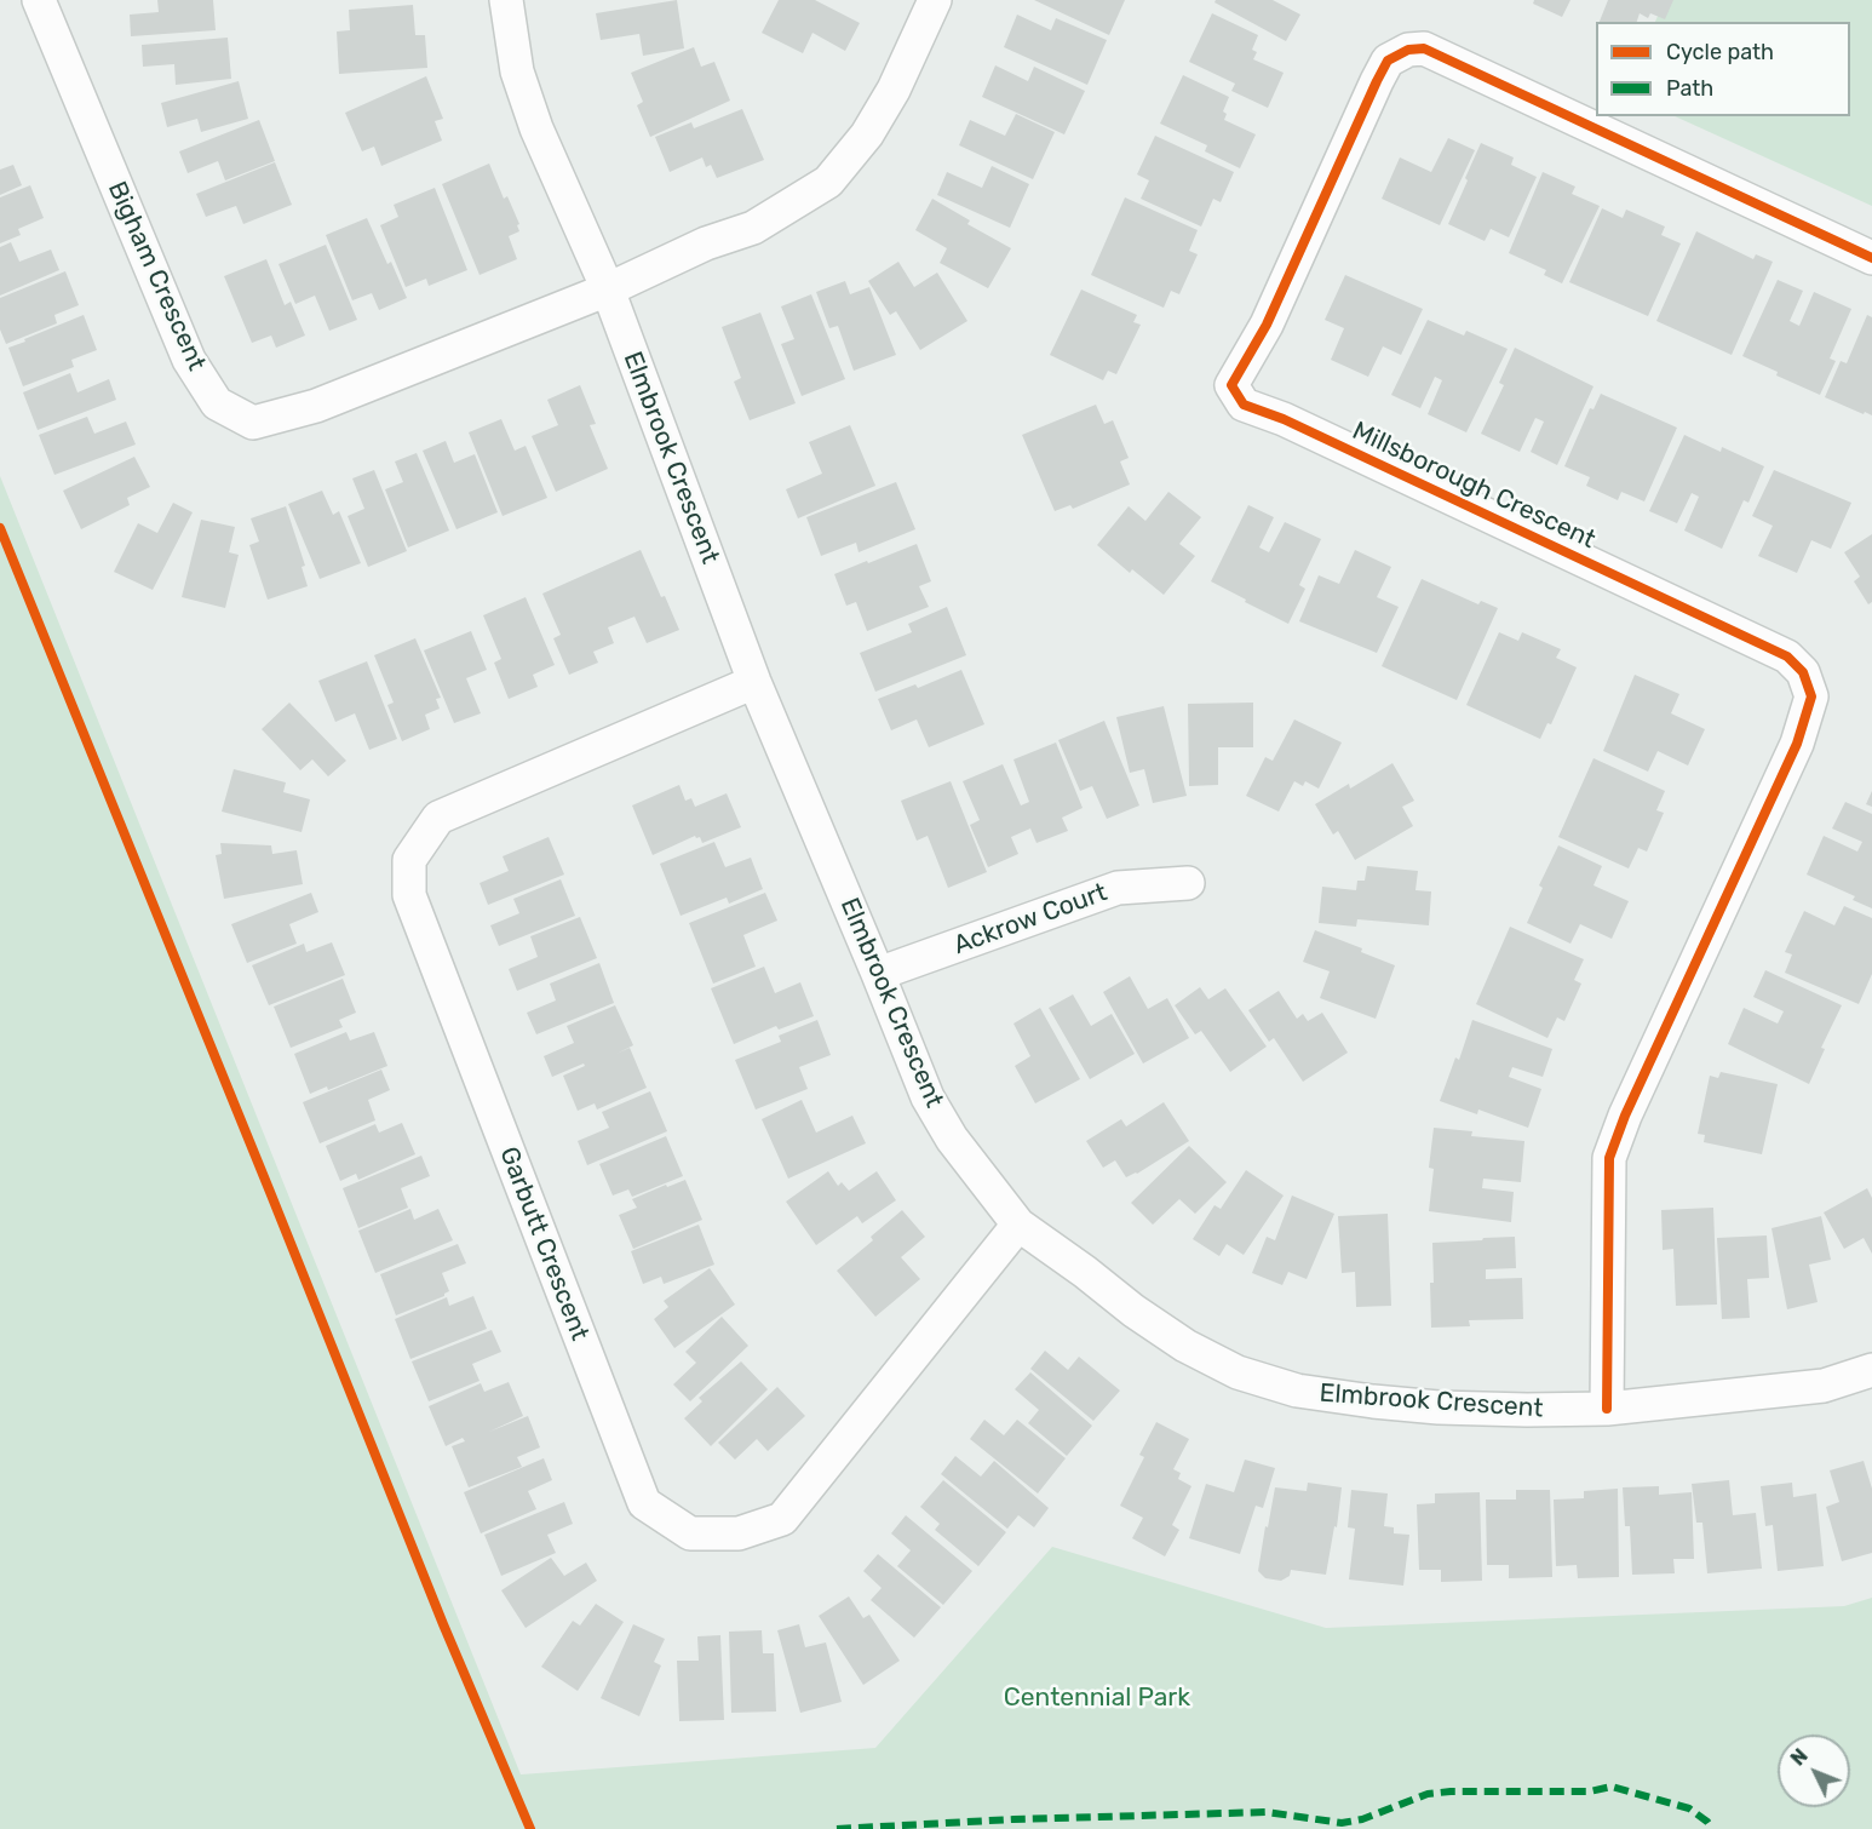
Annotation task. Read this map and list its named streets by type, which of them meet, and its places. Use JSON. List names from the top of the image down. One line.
{"streets":{"street":["Bigham Crescent","Elmbrook Crescent","Millsborough Crescent","Ackrow Court","Garbutt Crescent"]},"crossings":[["Bigham Crescent","Elmbrook Crescent"],["Elmbrook Crescent","Millsborough Crescent"],["Elmbrook Crescent","Ackrow Court"],["Elmbrook Crescent","Garbutt Crescent"]],"parks":["Centennial Park"],"legend":["Cycle path","Path"],"north":"top left"}
